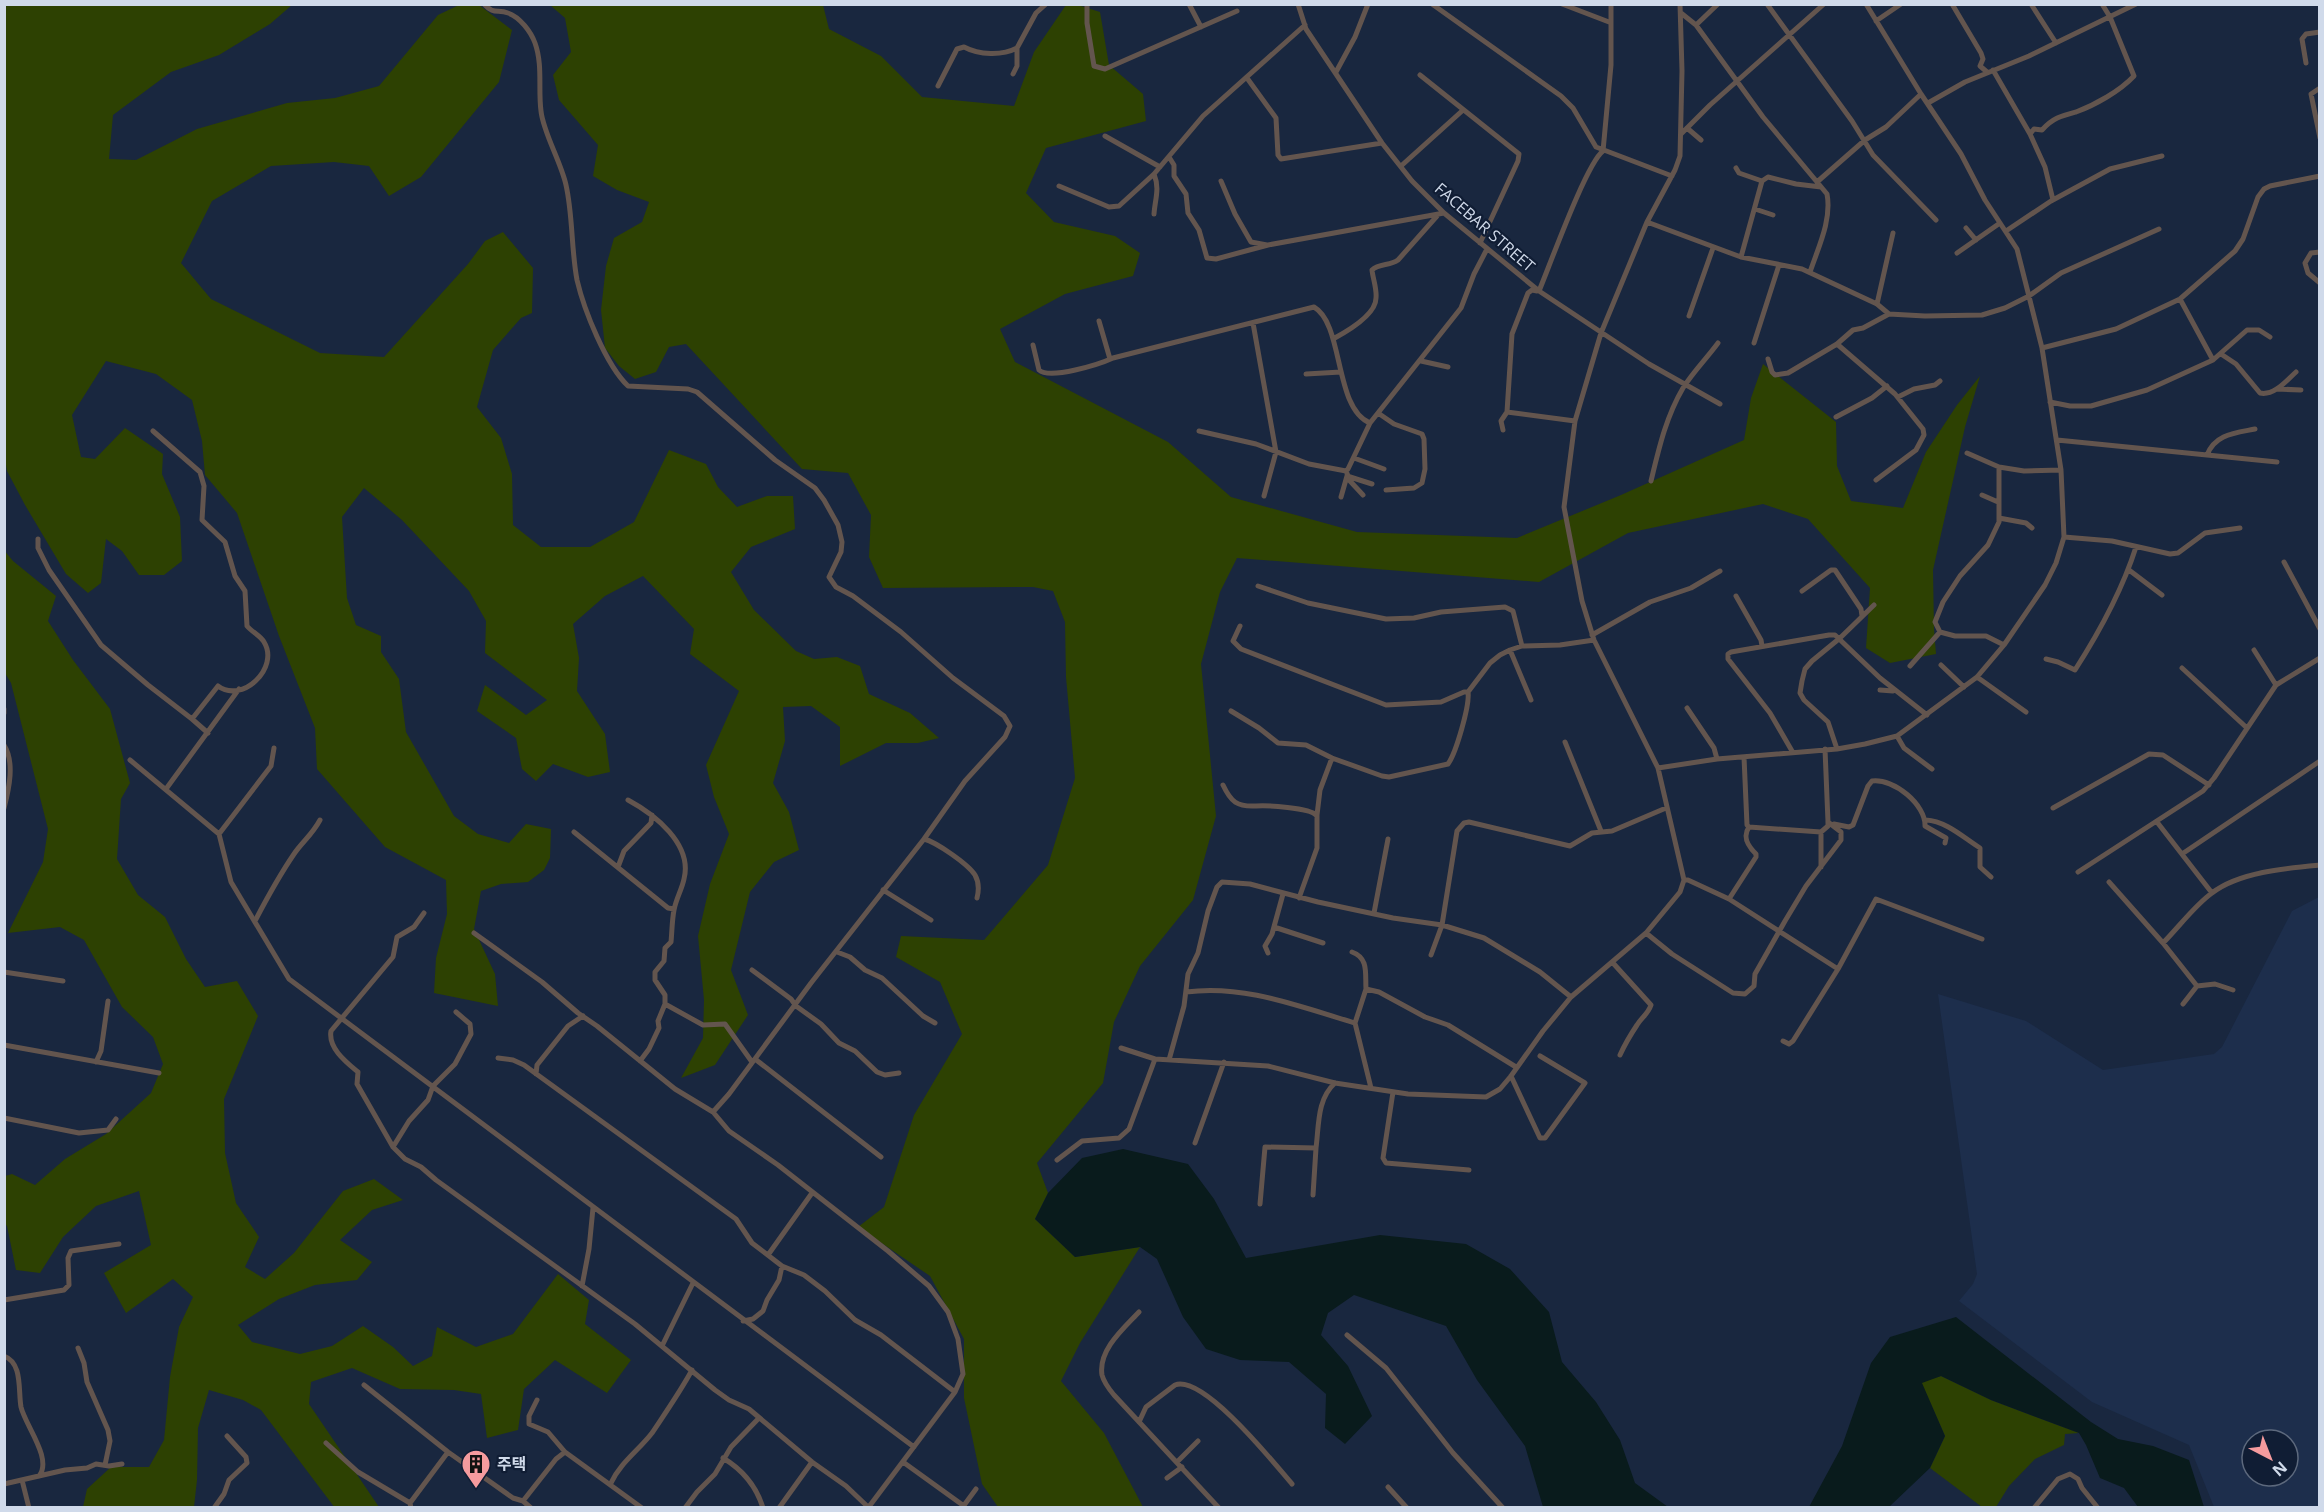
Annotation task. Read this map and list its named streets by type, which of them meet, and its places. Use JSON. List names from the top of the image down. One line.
{"streets":{"street":["FACEBAR STREET"]},"places":{"building":["주택"]},"north":"bottom right"}
